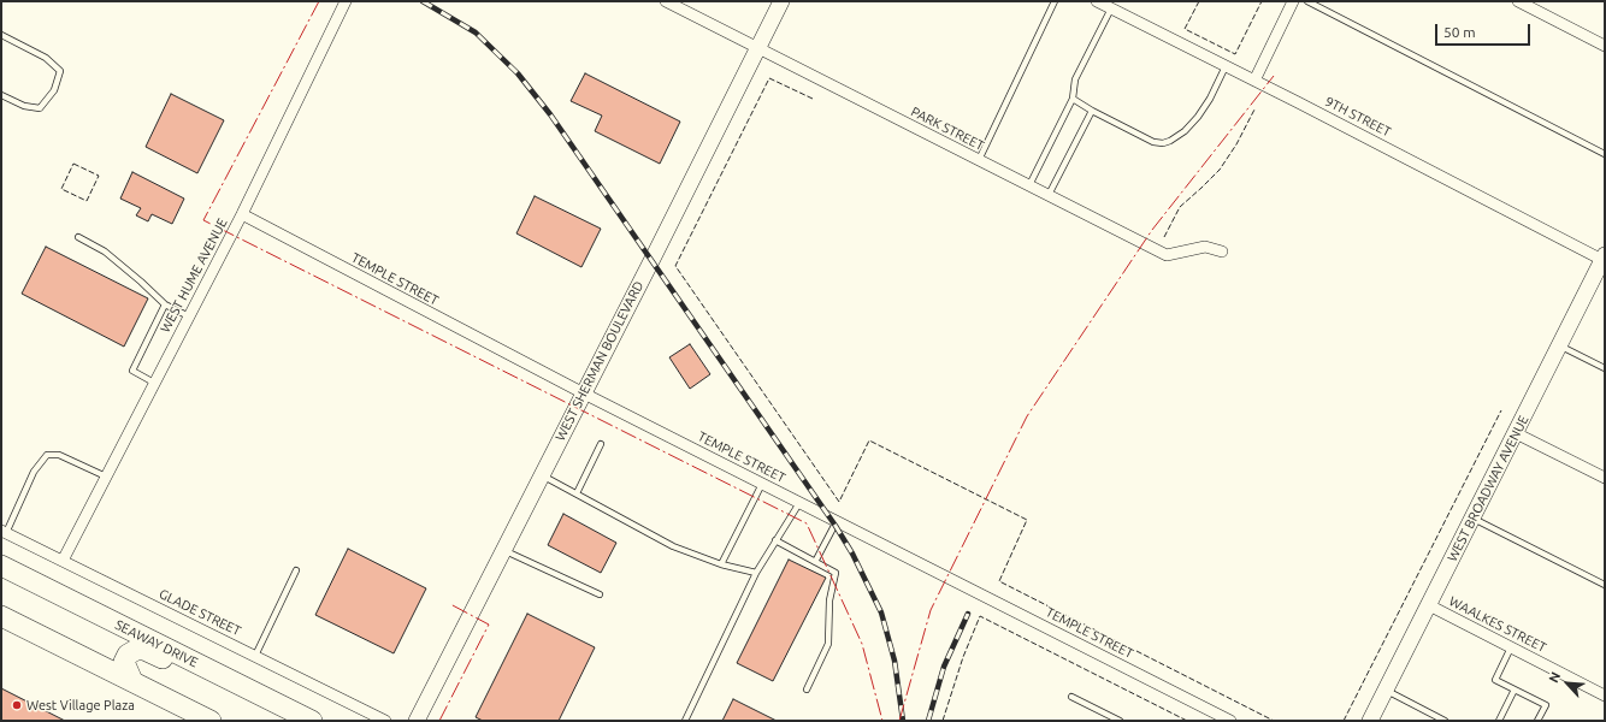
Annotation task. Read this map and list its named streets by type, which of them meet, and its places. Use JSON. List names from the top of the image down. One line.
{"streets":{"highway":["SEAWAY DRIVE"],"main road":["WEST SHERMAN BOULEVARD","WEST BROADWAY AVENUE"],"street":["9TH STREET","PARK STREET","WEST HUME AVENUE","TEMPLE STREET","GLADE STREET","WAALKES STREET"]},"crossings":[["9TH STREET","WEST BROADWAY AVENUE"],["PARK STREET","WEST SHERMAN BOULEVARD"],["WEST HUME AVENUE","TEMPLE STREET"],["WEST HUME AVENUE","GLADE STREET"],["TEMPLE STREET","WEST SHERMAN BOULEVARD"],["WEST BROADWAY AVENUE","WAALKES STREET"]],"places":["West Village Plaza"],"scale_bar":"50 m","north":"top left"}
